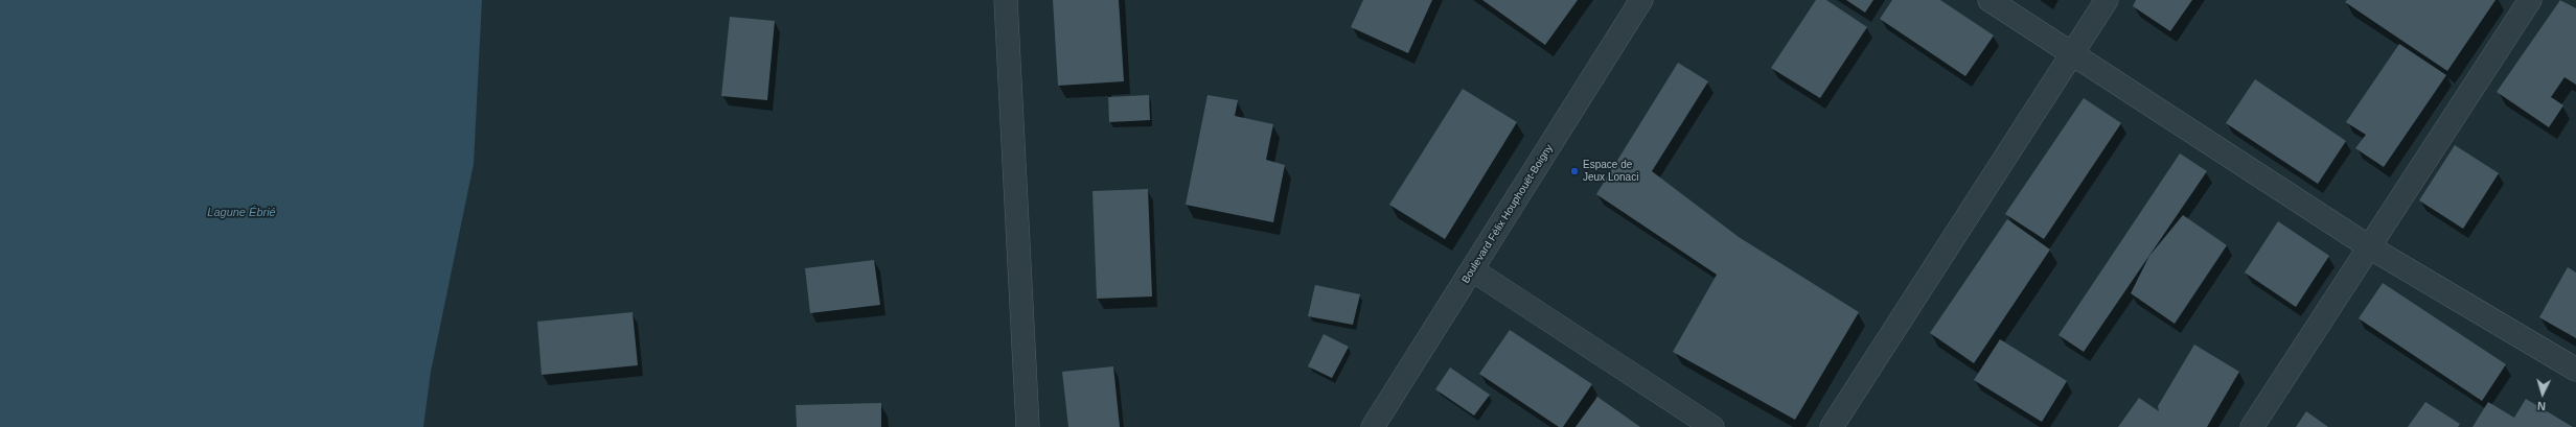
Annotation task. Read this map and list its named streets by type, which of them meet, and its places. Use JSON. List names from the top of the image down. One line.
{"streets":{"street":["Boulevard Félix Houphouët-Boigny"]},"water":["Lagune Ébrié"],"places":["Espace de Jeux Lonaci"],"north":"bottom"}
